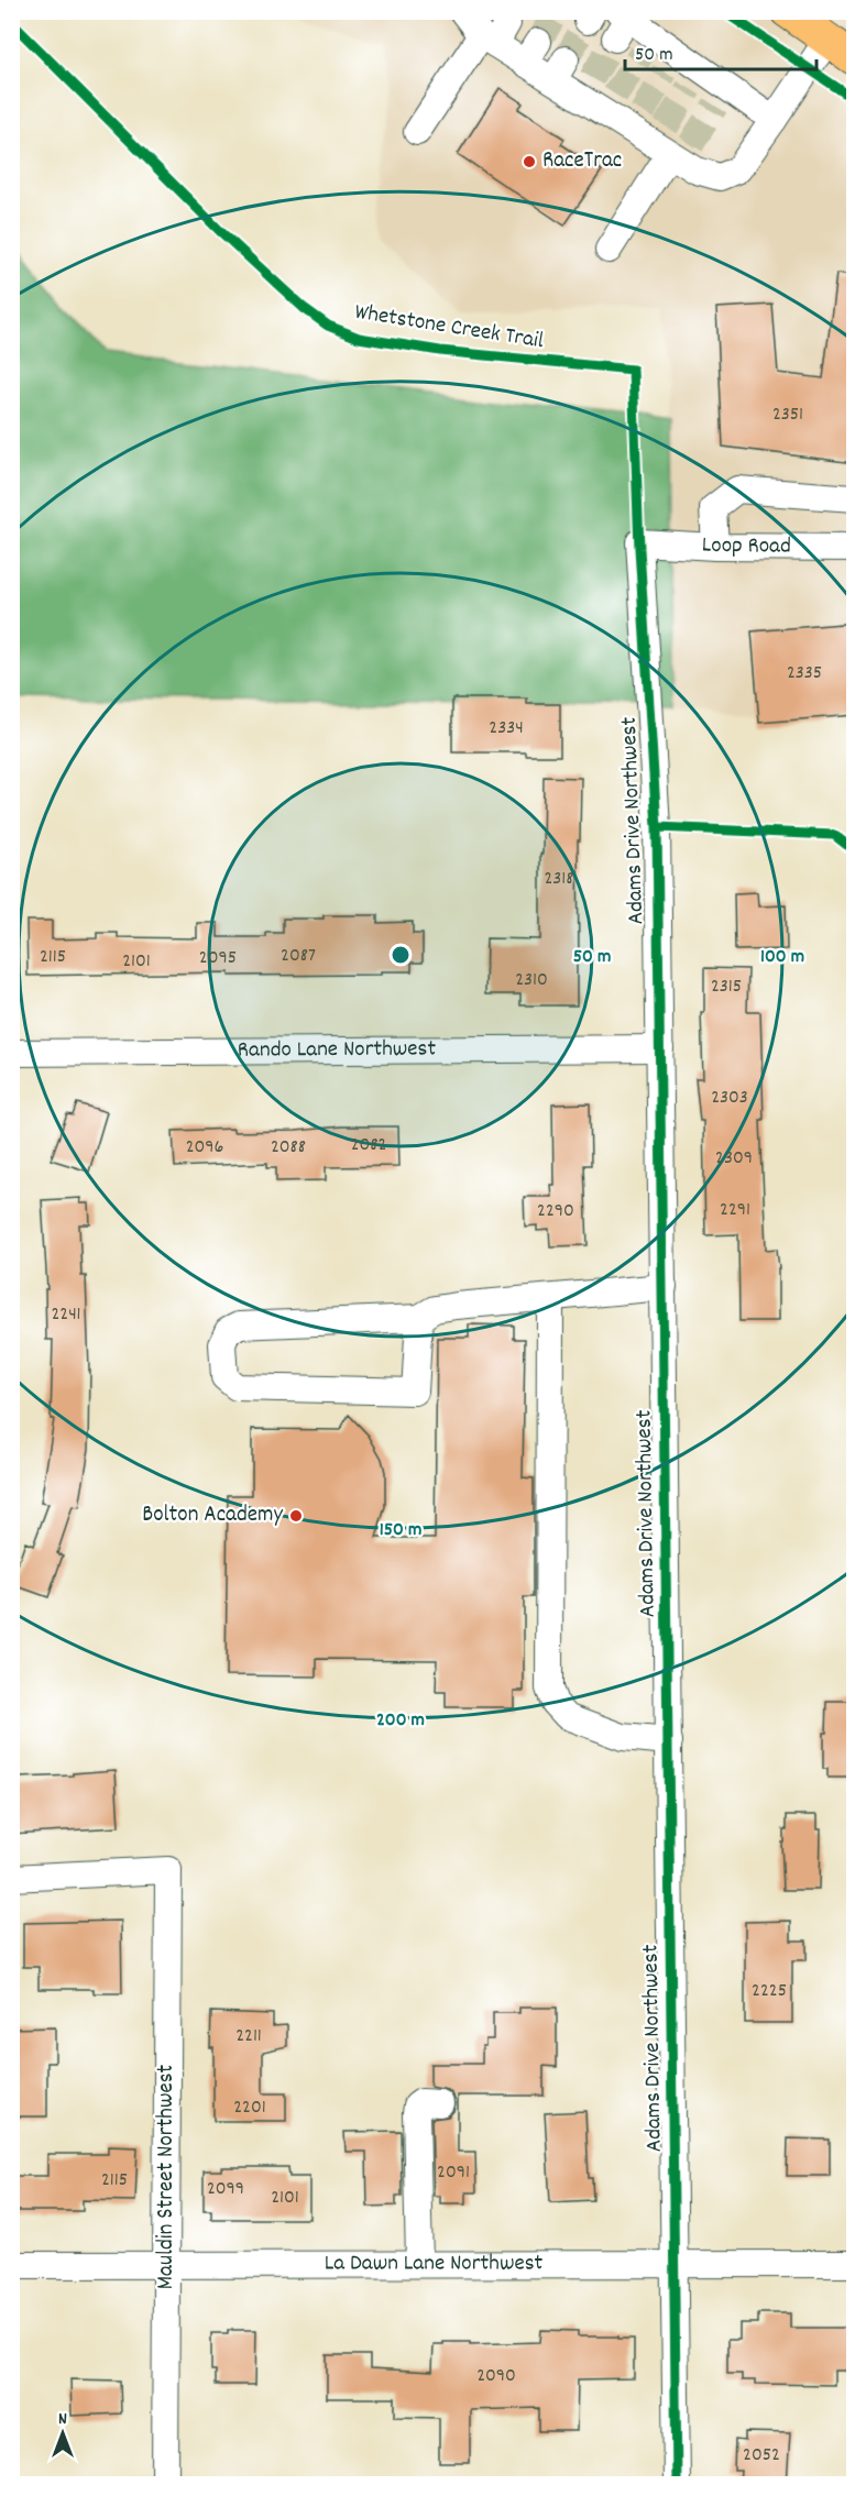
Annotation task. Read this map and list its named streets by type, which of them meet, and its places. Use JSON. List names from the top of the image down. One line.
{"streets":{"street":["Loop Road","Adams Drive Northwest","Rando Lane Northwest","Mauldin Street Northwest","La Dawn Lane Northwest"],"cycle path":["Whetstone Creek Trail"]},"crossings":[["Loop Road","Adams Drive Northwest"],["Adams Drive Northwest","Rando Lane Northwest"],["Adams Drive Northwest","La Dawn Lane Northwest"],["Mauldin Street Northwest","La Dawn Lane Northwest"]],"places":["RaceTrac","Bolton Academy"],"house_numbers":["2351","2335","2334","2318","2087","2115","2095","2101","2310","2315","2303","2082","2096","2088","2309","2291","2290","2241","2225","2211","2201","2091","2115","2099","2101","2090","2052"],"scale_bar":"50 m","north":"top","rings":["50 m","100 m","150 m","200 m"]}
